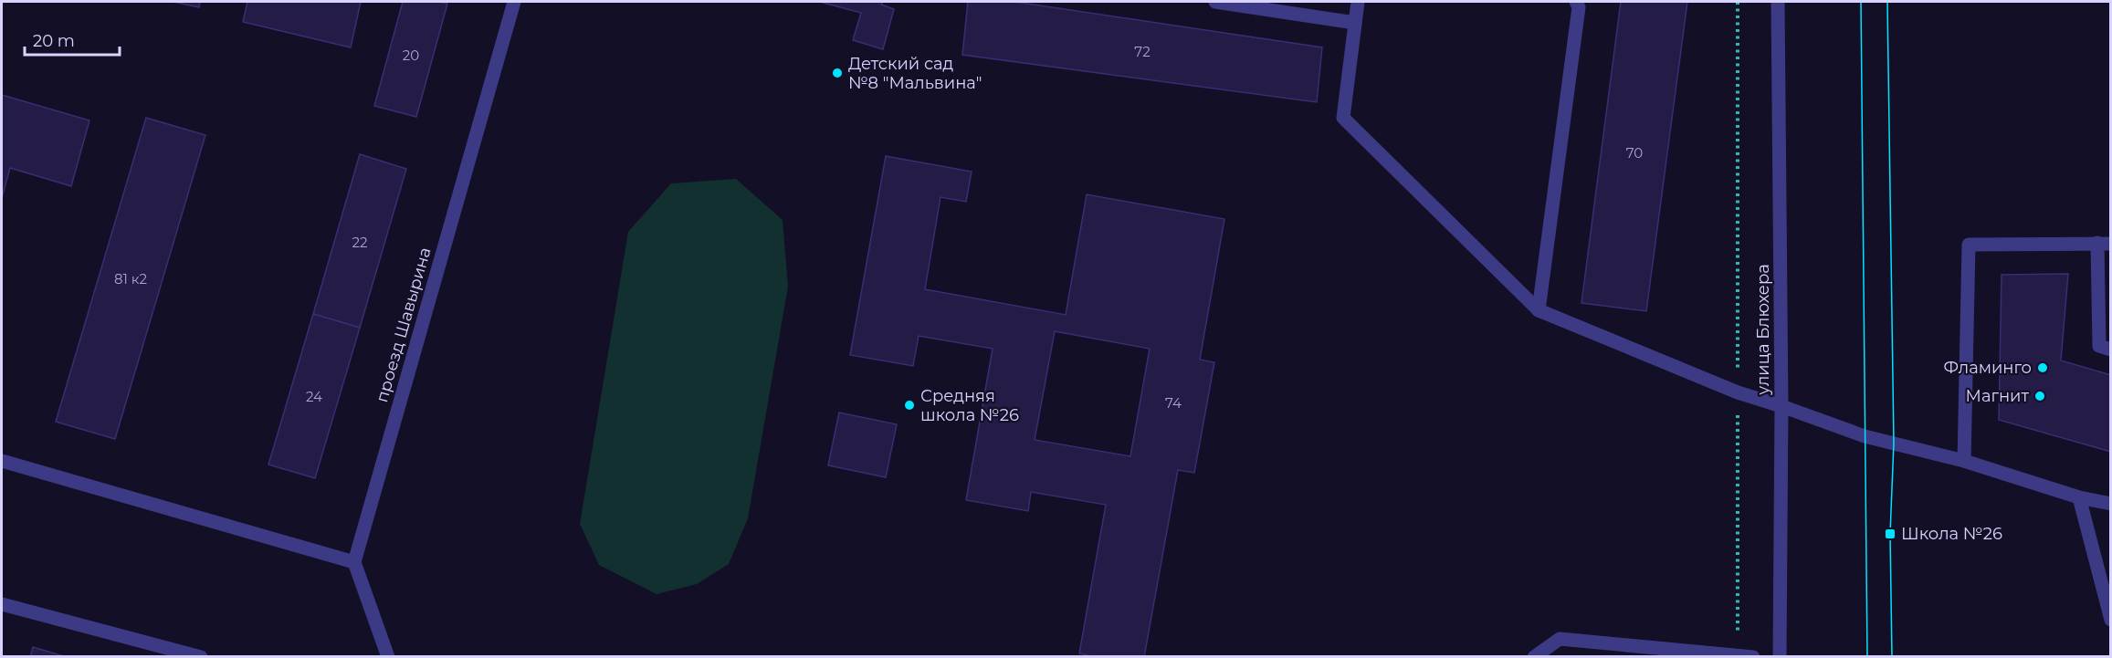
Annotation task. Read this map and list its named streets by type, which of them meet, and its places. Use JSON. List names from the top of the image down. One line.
{"streets":{"street":["проезд Шавырина","улица Блюхера"]},"places":{"other":["Детский сад №8 \"Мальвина\"","Фламинго","Магнит","Средняя школа №26"],"transit":["Школа №26"]},"house_numbers":["72","20","70","22","81 к2","24","74"],"scale_bar":"20 m"}
